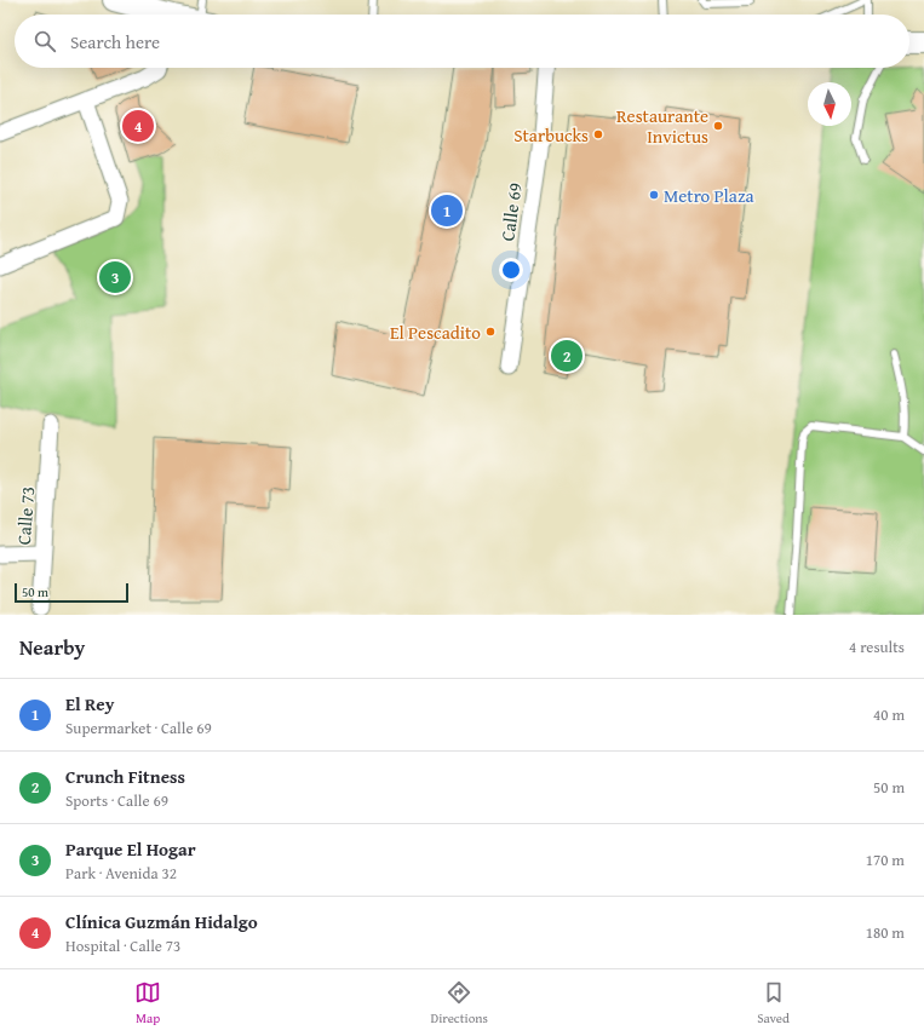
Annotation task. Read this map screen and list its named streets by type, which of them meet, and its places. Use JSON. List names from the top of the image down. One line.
{"streets":{"street":["Calle 69","Calle 73"]},"places":["Restaurante Invictus","Starbucks","Metro Plaza","El Pescadito"],"scale_bar":"50 m","north":"bottom","page":{"search":"Search here","pins":["4","1","3","2"],"scale":"50 m","heading":["Nearby","4 results"],"list":[{"mark":"1","name":"El Rey","note":"Supermarket · Calle 69","value":"40 m"},{"mark":"2","name":"Crunch Fitness","note":"Sports · Calle 69","value":"50 m"},{"mark":"3","name":"Parque El Hogar","note":"Park · Avenida 32","value":"170 m"},{"mark":"4","name":"Clínica Guzmán Hidalgo","note":"Hospital · Calle 73","value":"180 m"}],"nav":["Map","Directions","Saved"]}}
